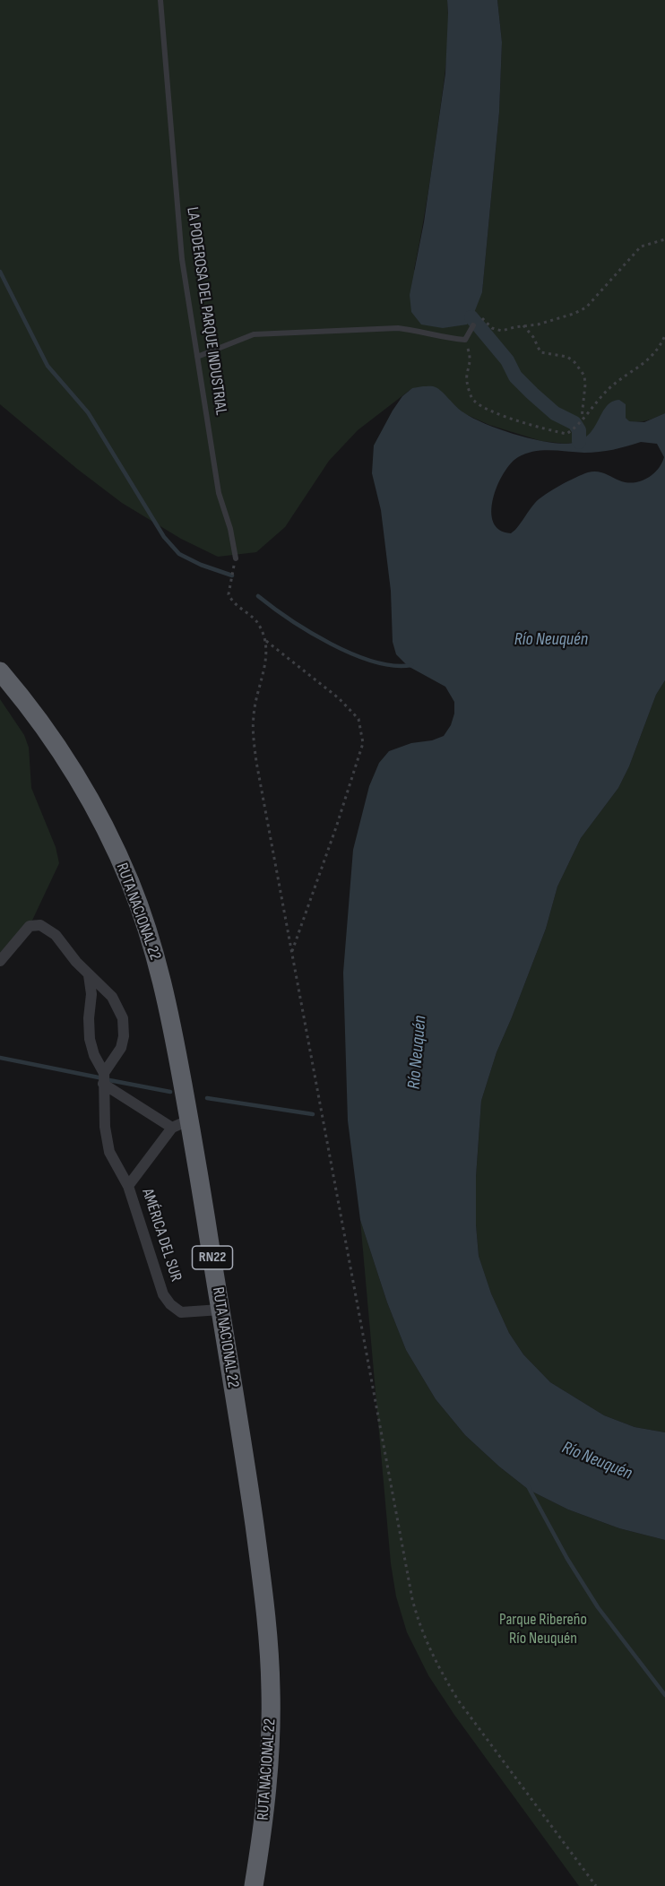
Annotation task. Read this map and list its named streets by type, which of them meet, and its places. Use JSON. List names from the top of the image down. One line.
{"streets":{"highway":["RUTA NACIONAL 22","RN22"],"street":["AMÉRICA DEL SUR"],"lane":["LA PODEROSA DEL PARQUE INDUSTRIAL"]},"crossings":[["RUTA NACIONAL 22","AMÉRICA DEL SUR"]],"water":["Río Neuquén"],"parks":["Parque Ribereño Río Neuquén"]}
